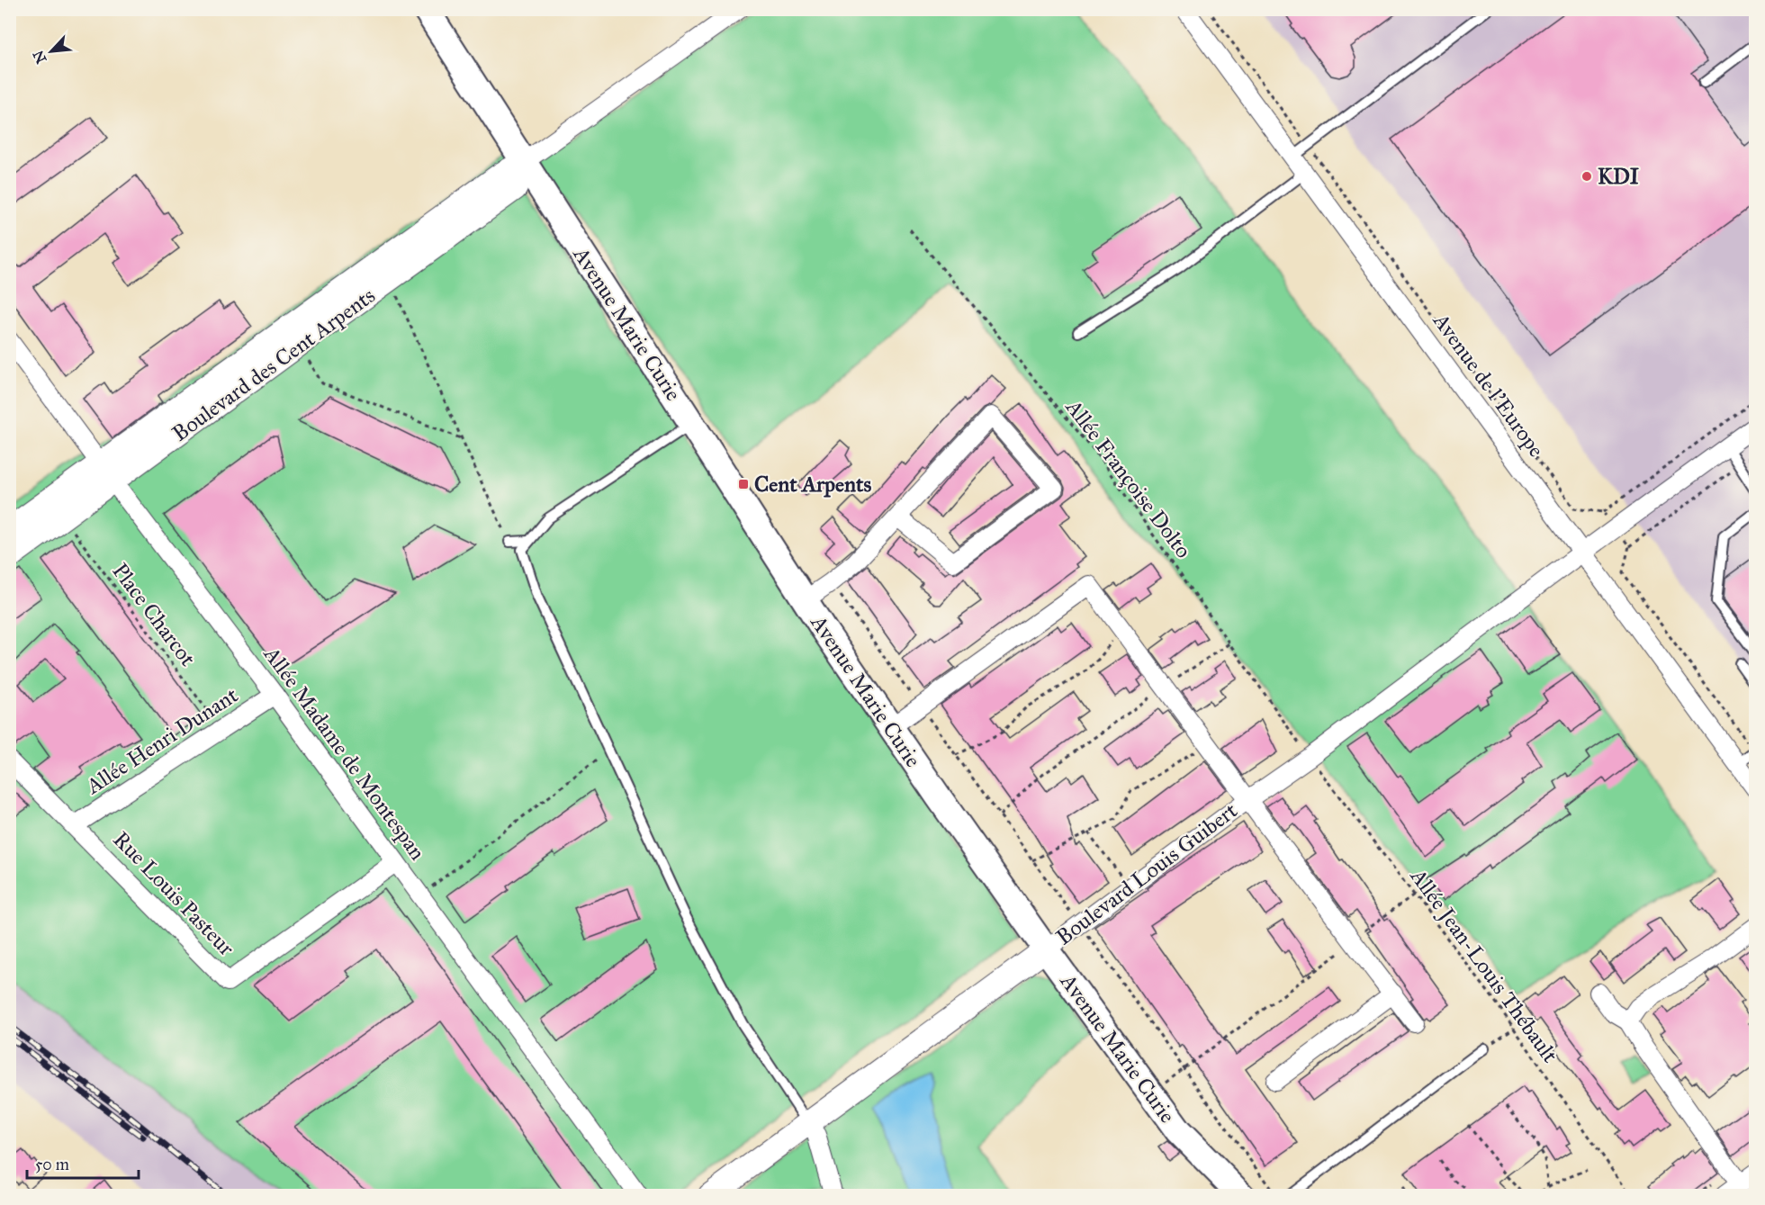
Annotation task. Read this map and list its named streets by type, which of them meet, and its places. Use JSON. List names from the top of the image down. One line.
{"streets":{"main road":["Avenue Marie Curie"],"street":["Boulevard des Cent Arpents","Avenue de l'Europe","Allée Henri Dunant","Allée Madame de Montespan","Boulevard Louis Guibert","Rue Louis Pasteur"],"path":["Allée Françoise Dolto","Place Charcot","Allée Jean-Louis Thébault"]},"crossings":[["Avenue Marie Curie","Boulevard des Cent Arpents"],["Avenue Marie Curie","Boulevard Louis Guibert"],["Boulevard des Cent Arpents","Place Charcot"],["Boulevard des Cent Arpents","Allée Madame de Montespan"],["Avenue de l'Europe","Boulevard Louis Guibert"],["Allée Françoise Dolto","Boulevard Louis Guibert"],["Allée Françoise Dolto","Allée Jean-Louis Thébault"],["Place Charcot","Allée Henri Dunant"],["Allée Henri Dunant","Allée Madame de Montespan"],["Allée Henri Dunant","Rue Louis Pasteur"],["Allée Madame de Montespan","Rue Louis Pasteur"],["Boulevard Louis Guibert","Allée Jean-Louis Thébault"]],"places":{"other":["KDI"],"transit":["Cent Arpents"]},"scale_bar":"50 m","north":"bottom left"}
